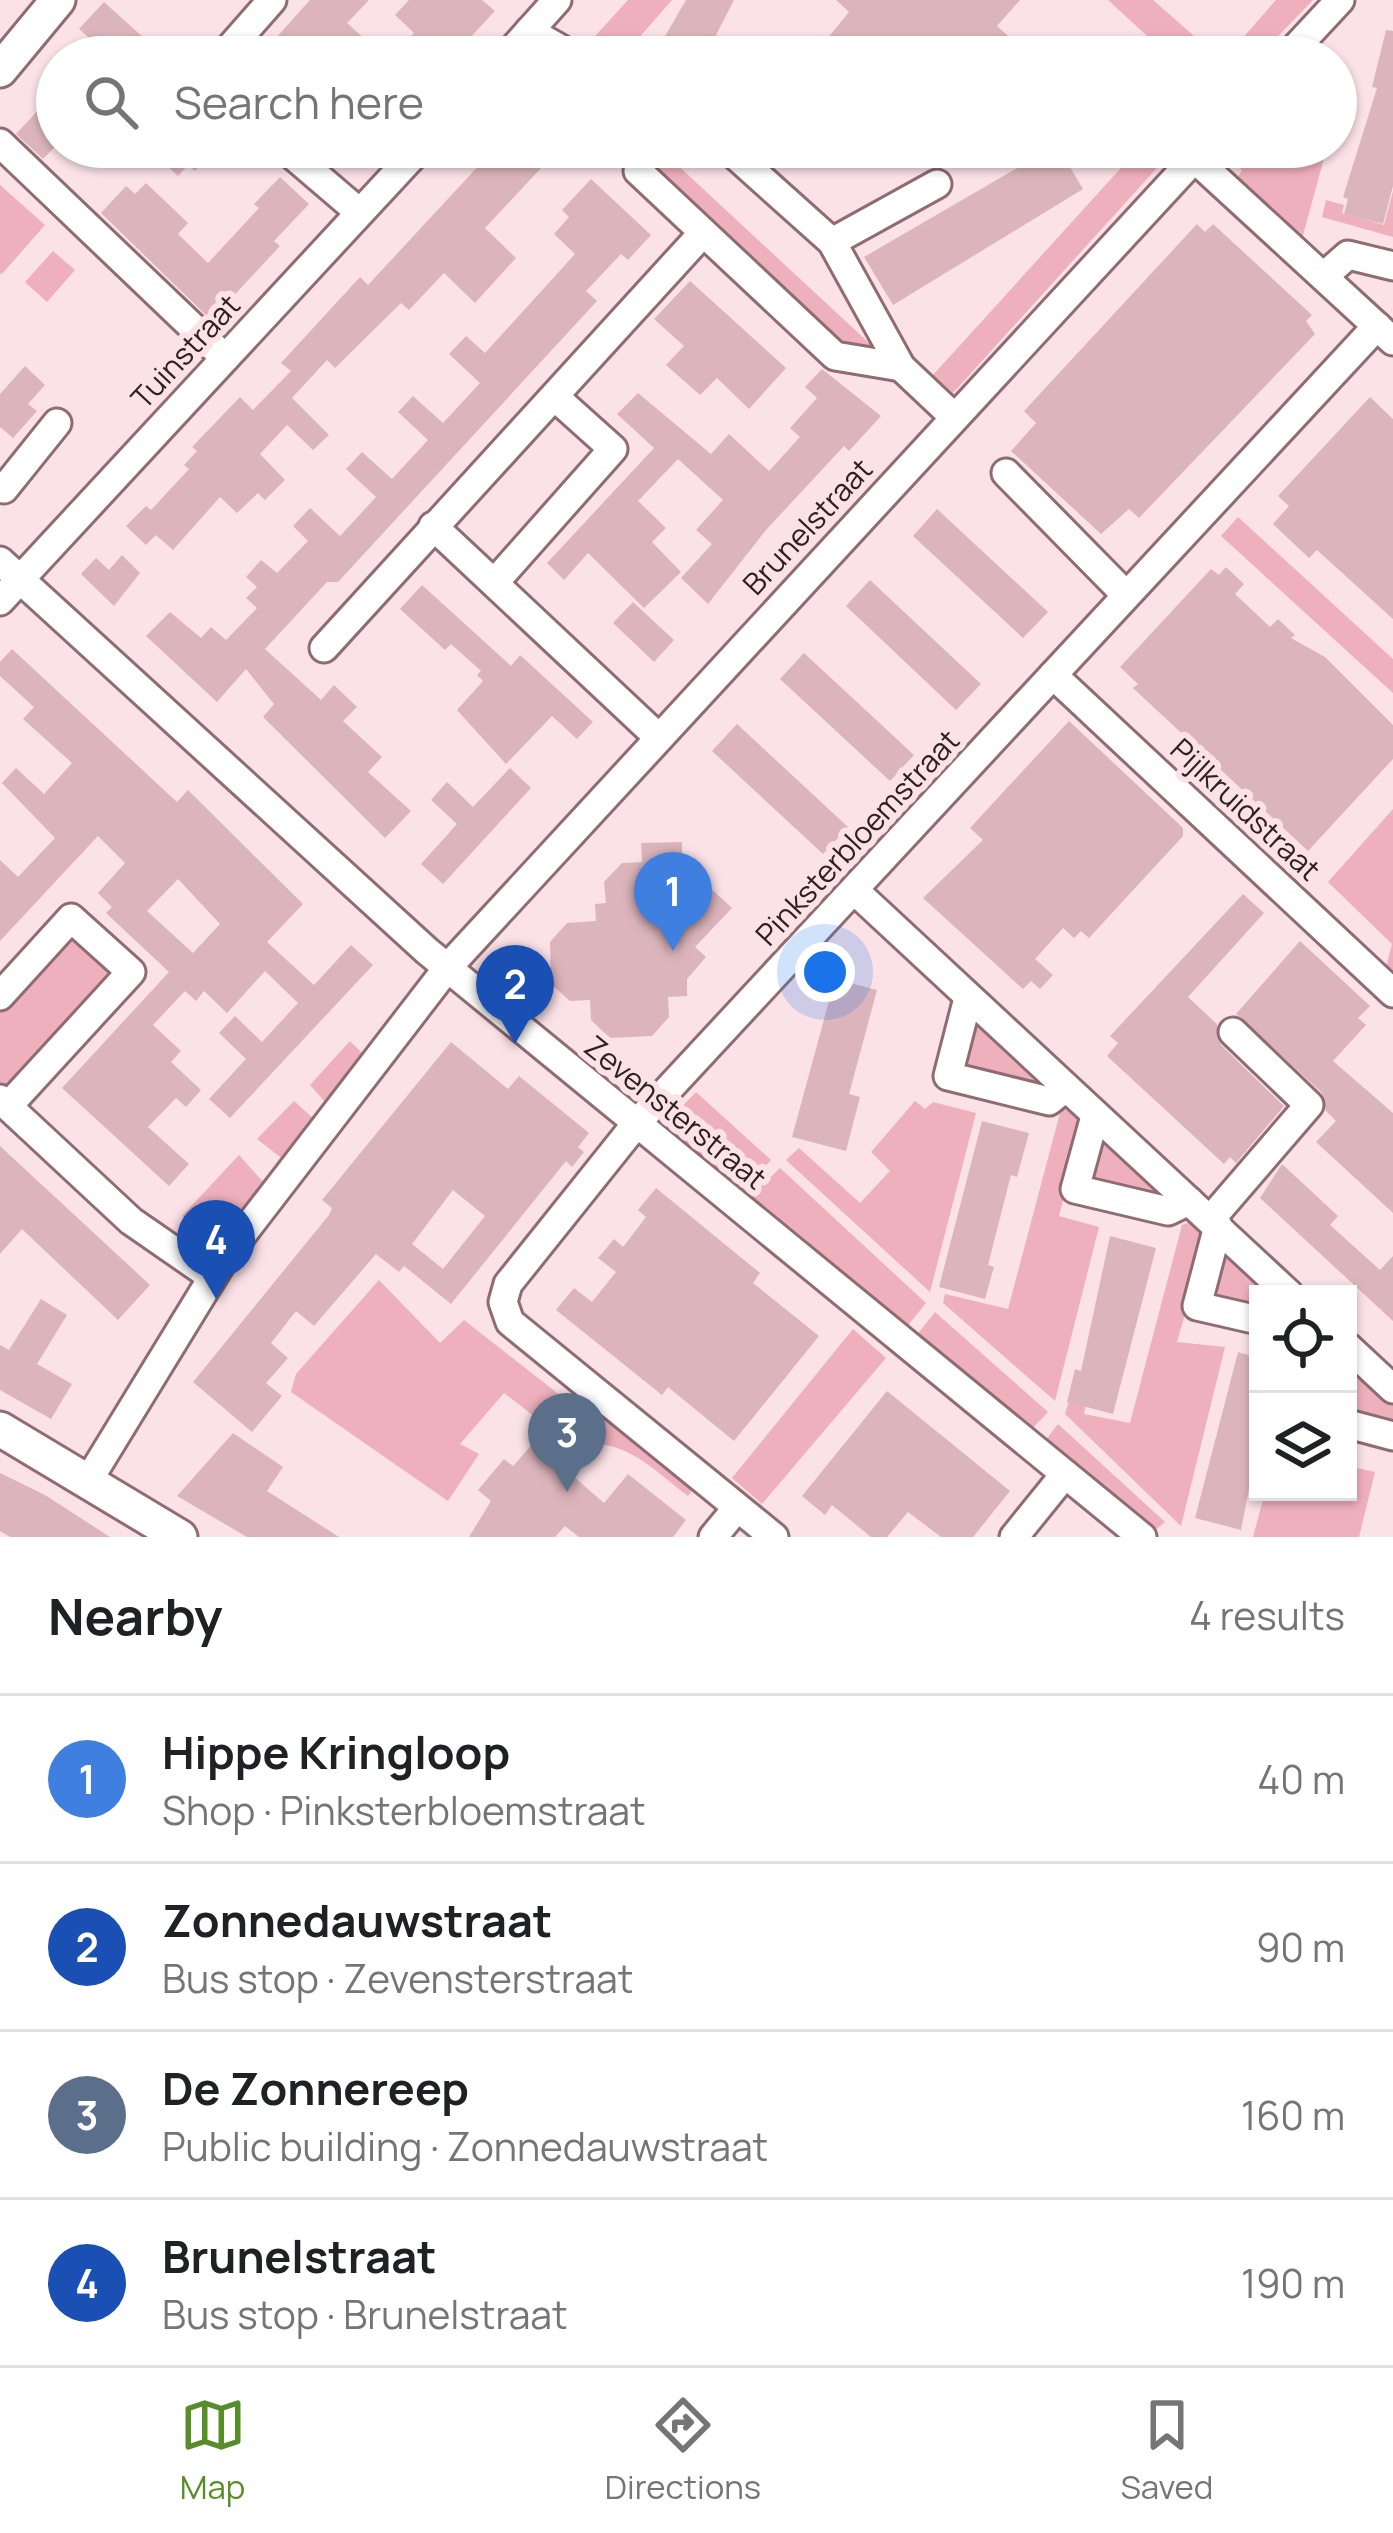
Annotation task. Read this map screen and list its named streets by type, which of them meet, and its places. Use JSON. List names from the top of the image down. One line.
{"streets":{"street":["Tuinstraat","Brunelstraat","Pijlkruidstraat","Pinksterbloemstraat","Zevensterstraat"]},"crossings":[["Tuinstraat","Zevensterstraat"],["Brunelstraat","Zevensterstraat"],["Pijlkruidstraat","Pinksterbloemstraat"],["Pinksterbloemstraat","Zevensterstraat"]],"page":{"search":"Search here","pins":["1","2","4","3"],"heading":["Nearby","4 results"],"list":[{"mark":"1","name":"Hippe Kringloop","note":"Shop · Pinksterbloemstraat","value":"40 m"},{"mark":"2","name":"Zonnedauwstraat","note":"Bus stop · Zevensterstraat","value":"90 m"},{"mark":"3","name":"De Zonnereep","note":"Public building · Zonnedauwstraat","value":"160 m"},{"mark":"4","name":"Brunelstraat","note":"Bus stop · Brunelstraat","value":"190 m"}],"nav":["Map","Directions","Saved"]}}
